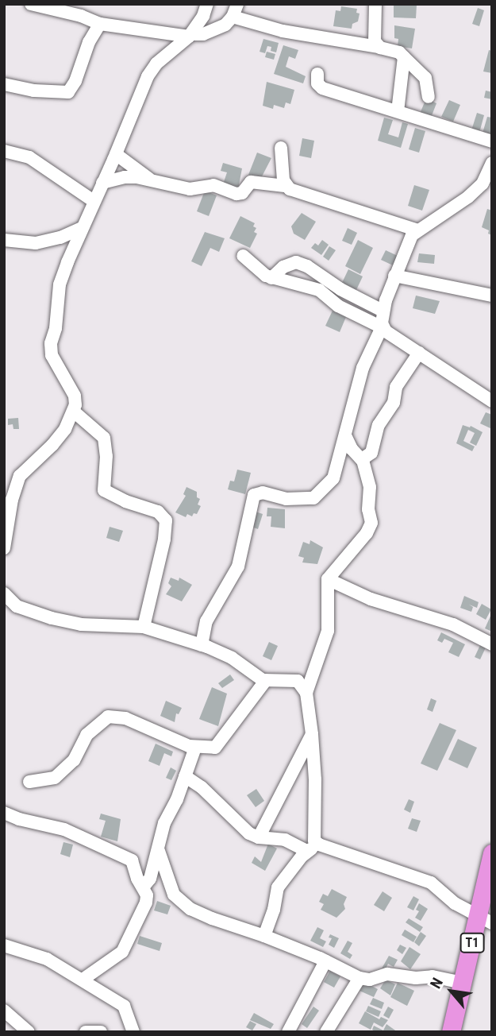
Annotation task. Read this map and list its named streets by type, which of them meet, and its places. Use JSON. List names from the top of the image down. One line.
{"streets":{"highway":["T1"]},"north":"top left"}
